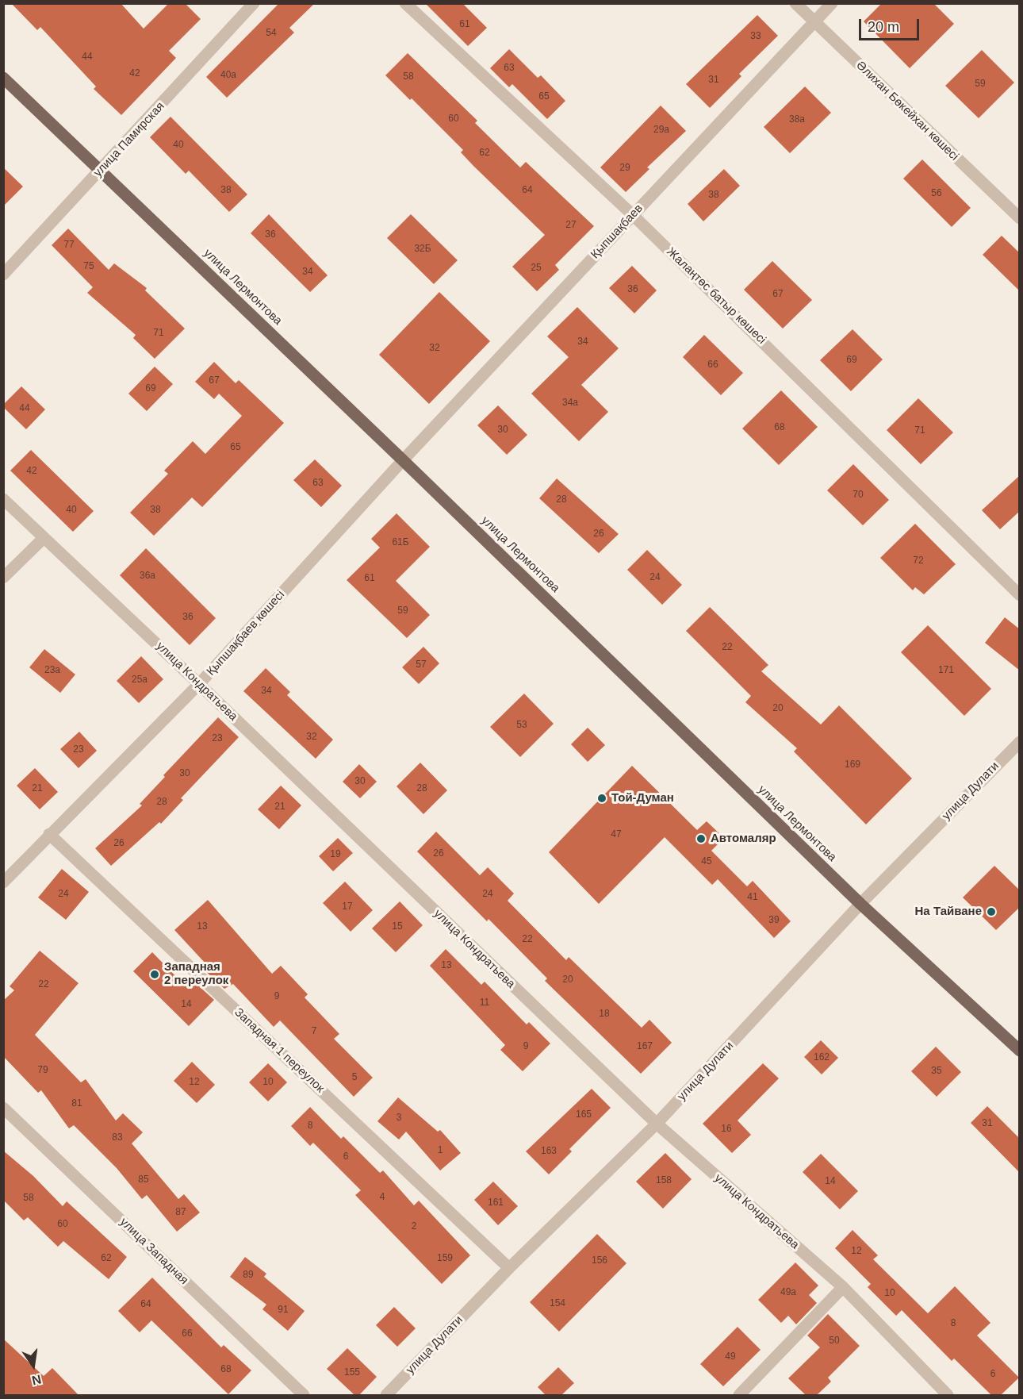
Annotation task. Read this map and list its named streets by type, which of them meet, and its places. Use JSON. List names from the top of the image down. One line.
{"streets":{"main road":["улица Лермонтова"],"street":["Әлихан Бөкейхан көшесі","улица Памирская","Қыпшақбаев","Жалаңтөс батыр көшесі","Қыпшақбаев көшесі","улица Кондратьева","улица Дулати","Западная 1 переулок","улица Западная"]},"crossings":[["Әлихан Бөкейхан көшесі","Қыпшақбаев"],["улица Памирская","улица Лермонтова"],["Қыпшақбаев","улица Лермонтова"],["Қыпшақбаев","Жалаңтөс батыр көшесі"],["Қыпшақбаев","Қыпшақбаев көшесі"],["улица Лермонтова","Қыпшақбаев көшесі"],["улица Лермонтова","улица Дулати"],["Қыпшақбаев көшесі","улица Кондратьева"],["Қыпшақбаев көшесі","Западная 1 переулок"],["улица Кондратьева","улица Дулати"],["улица Дулати","Западная 1 переулок"]],"places":["Той-Думан","Автомаляр","На Тайване","Западная 2 переулок"],"house_numbers":["61","54","33","44","63","42","40а","58","31","59","65","60","38а","29а","40","62","29","38","64","56","38","27","36","77","32Б","75","25","34","36","67","71","34","32","69","66","67","69","34а","44","68","30","71","65","42","63","70","28","40","38","26","61Б","72","36а","24","61","59","36","22","57","23а","171","25а","34","20","53","32","23","23","169","30","30","21","28","28","21","47","26","26","19","45","24","24","41","17","39","13","15","22","13","20","22","9","11","14","18","7","9","167","162","79","35","5","12","10","81","165","3","31","8","16","83","1","163","6","85","158","14","4","58","161","87","60","2","12","62","159","156","89","49а","10","154","64","91","8","66","50","49","68","155","6"],"scale_bar":"20 m","north":"bottom"}
